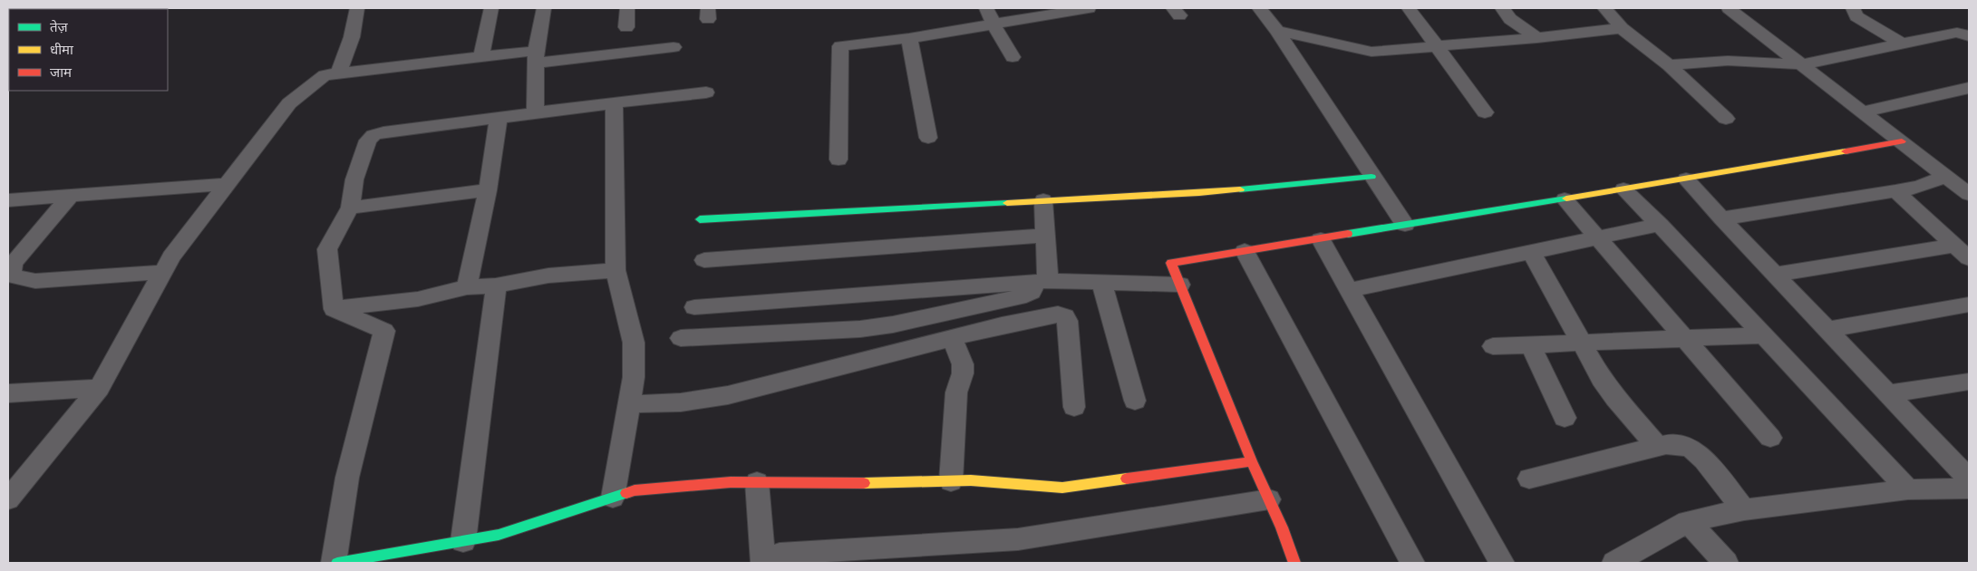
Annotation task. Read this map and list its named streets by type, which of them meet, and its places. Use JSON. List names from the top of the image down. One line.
{"legend":["तेज़","धीमा","जाम"]}
